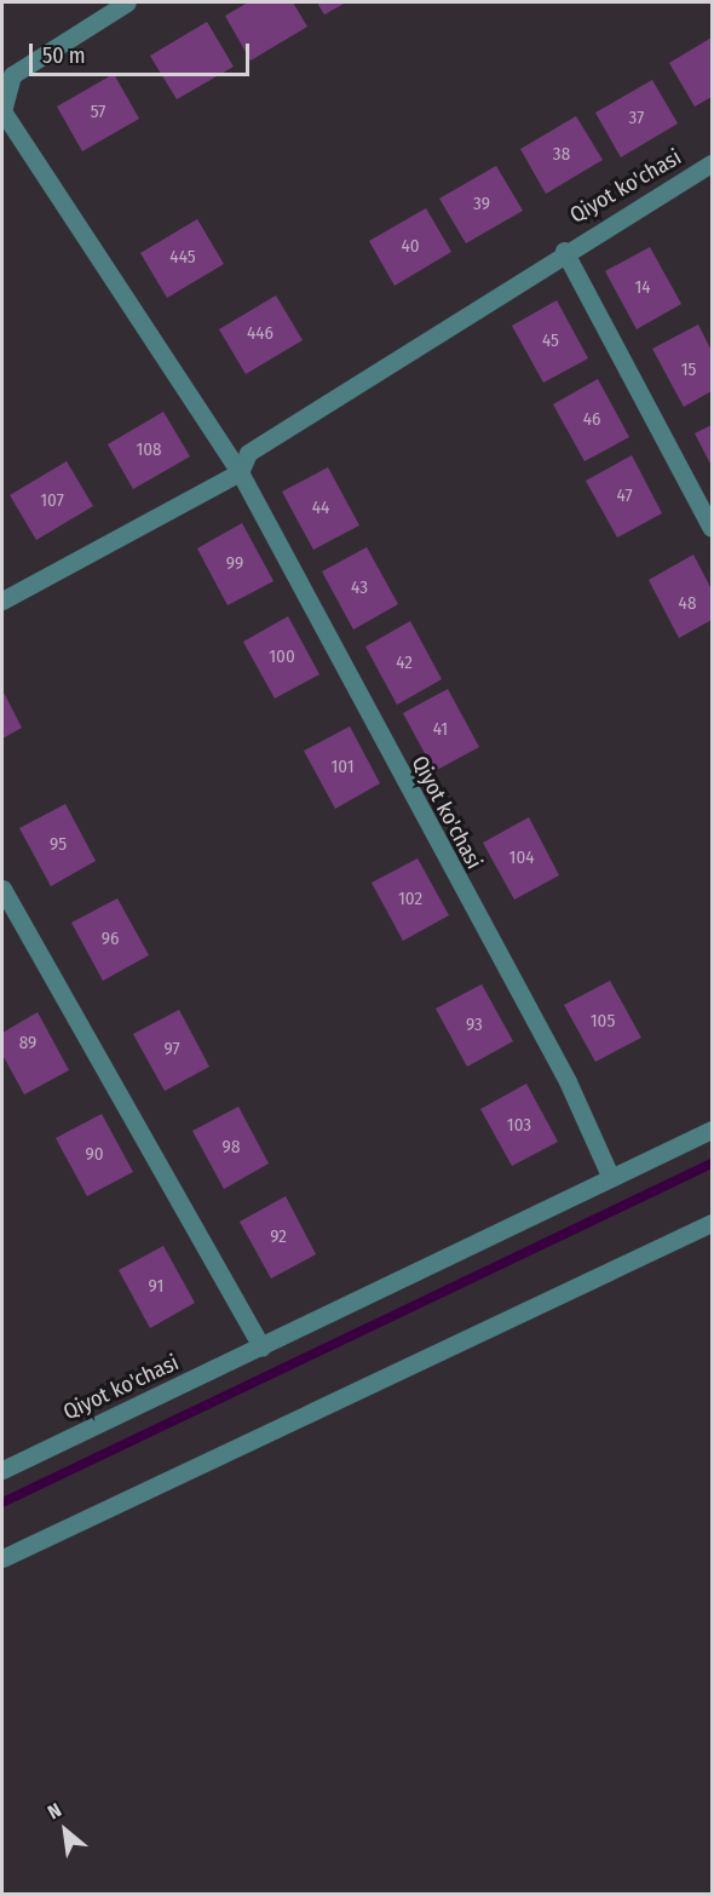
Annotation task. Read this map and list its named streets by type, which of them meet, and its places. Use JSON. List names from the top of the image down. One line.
{"streets":{"street":["Qiyot ko'chasi"]},"house_numbers":["57","37","38","39","40","445","14","446","45","15","46","108","47","107","44","99","43","48","100","42","41","101","95","104","102","96","105","93","89","97","103","98","90","92","91"],"scale_bar":"50 m","north":"top left"}
